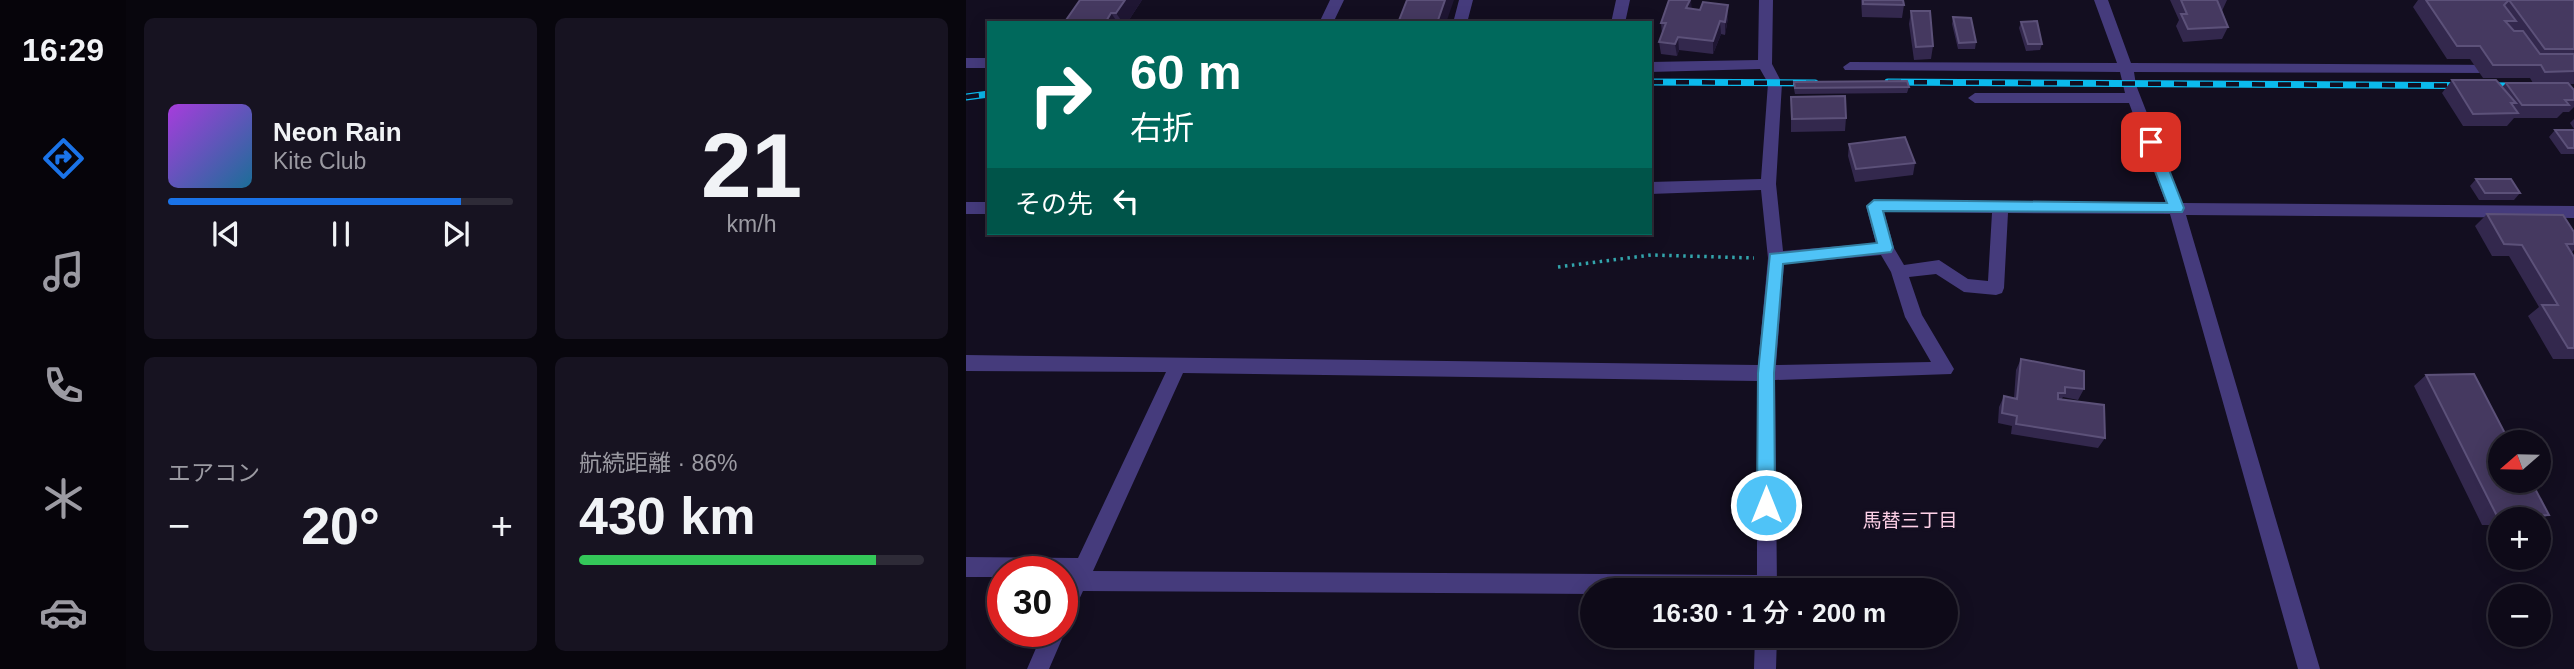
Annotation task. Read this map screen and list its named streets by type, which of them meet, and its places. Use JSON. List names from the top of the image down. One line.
{"districts":["馬替三丁目"],"north":"left","page":{"tabs":"16:29","tile":[["21","km/h"],"エアコン",["航続距離 · 86%","430 km"]],"turn":["60 m","右折"],"song":["Neon Rain","Kite Club"],"then":"その先","map_buttons":["+","−"],"heat":["−","20°","+"],"limit":"30","trip":"16:30 · 1 分 · 200 m"}}
